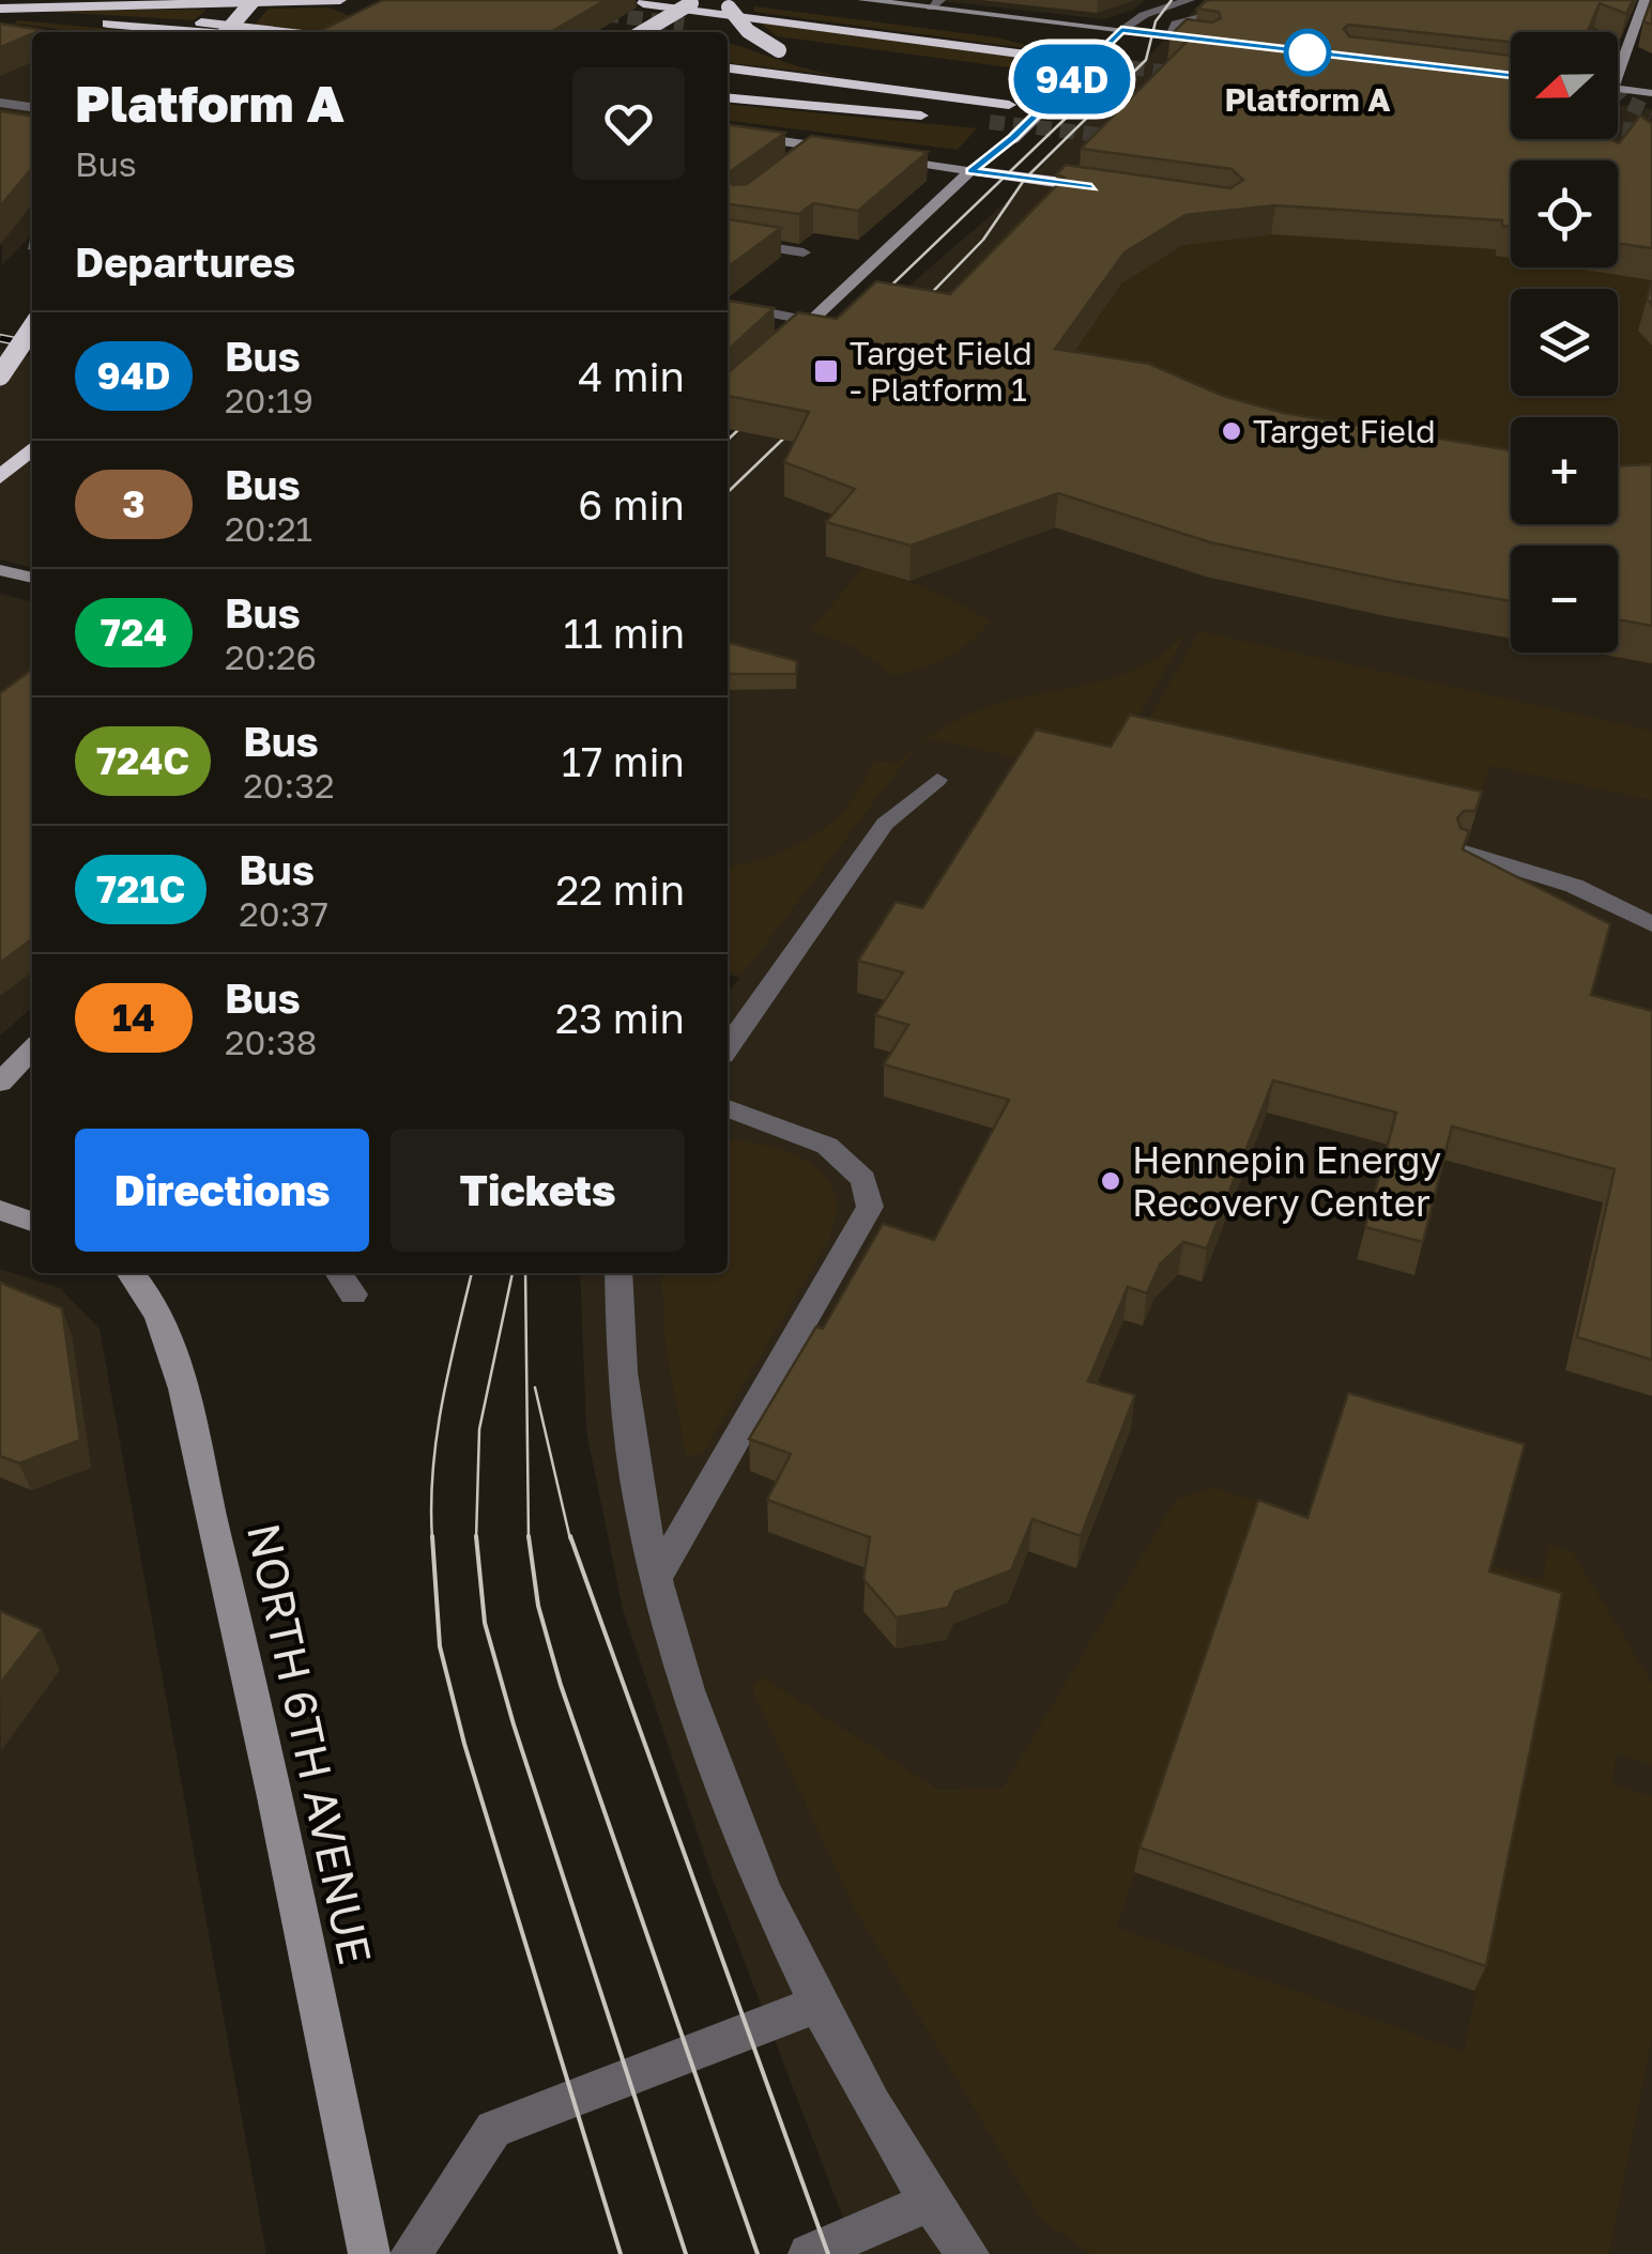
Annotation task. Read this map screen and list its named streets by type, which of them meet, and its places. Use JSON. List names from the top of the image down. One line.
{"streets":{"street":["NORTH 6TH AVENUE"]},"places":{"other":["Platform A","Target Field","Hennepin Energy Recovery Center"],"transit":["Target Field - Platform 1"]},"lines":["bus line 94D"],"north":"left","page":{"on_map":"94D","map_buttons":["+","−"],"heading":[["Platform A","Bus"],"Departures"],"list":[{"mark":"94D","name":"Bus","note":"20:19","value":"4 min"},{"mark":"3","name":"Bus","note":"20:21","value":"6 min"},{"mark":"724","name":"Bus","note":"20:26","value":"11 min"},{"mark":"724C","name":"Bus","note":"20:32","value":"17 min"},{"mark":"721C","name":"Bus","note":"20:37","value":"22 min"},{"mark":"14","name":"Bus","note":"20:38","value":"23 min"}],"buttons":["Directions","Tickets"]}}
